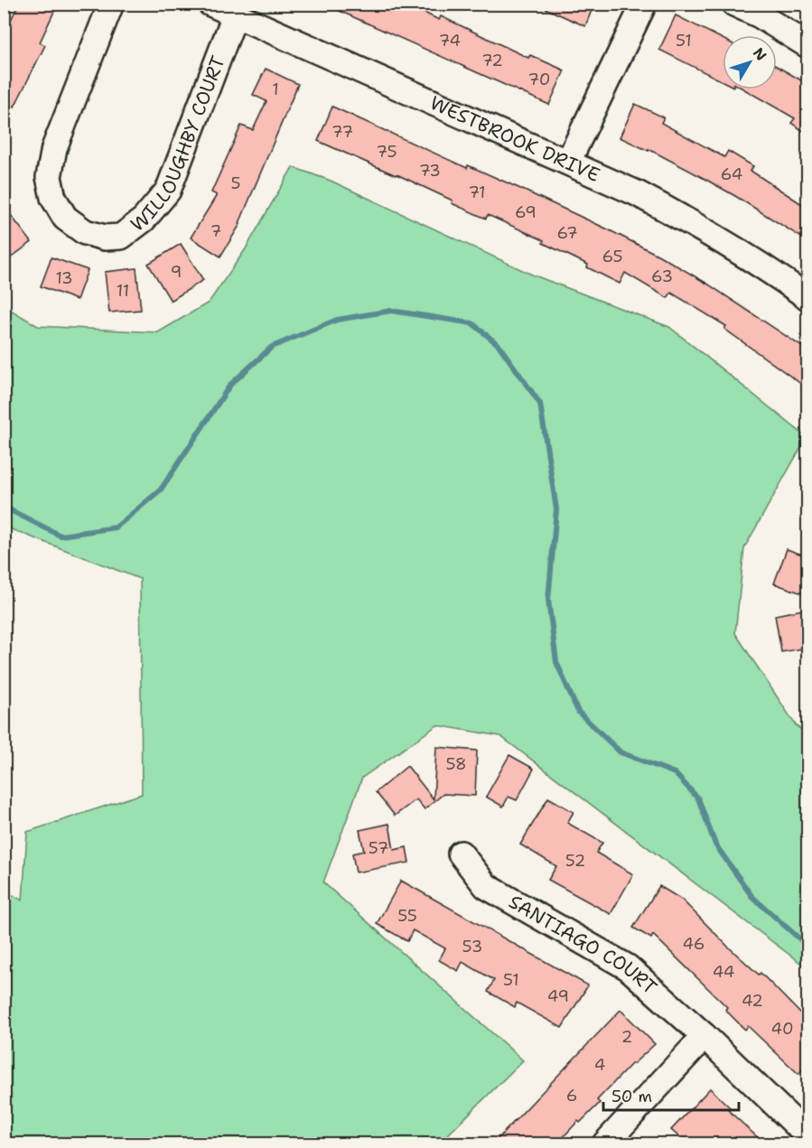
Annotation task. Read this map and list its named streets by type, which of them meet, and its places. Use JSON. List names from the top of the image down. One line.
{"streets":{"street":["WESTBROOK DRIVE","WILLOUGHBY COURT","SANTIAGO COURT"]},"crossings":[["WESTBROOK DRIVE","WILLOUGHBY COURT"]],"house_numbers":["74","51","72","70","1","77","75","73","64","5","71","69","7","67","65","9","63","13","11","58","57","52","55","46","53","44","51","49","42","40","2","4","6"],"scale_bar":"50 m","north":"top right"}
